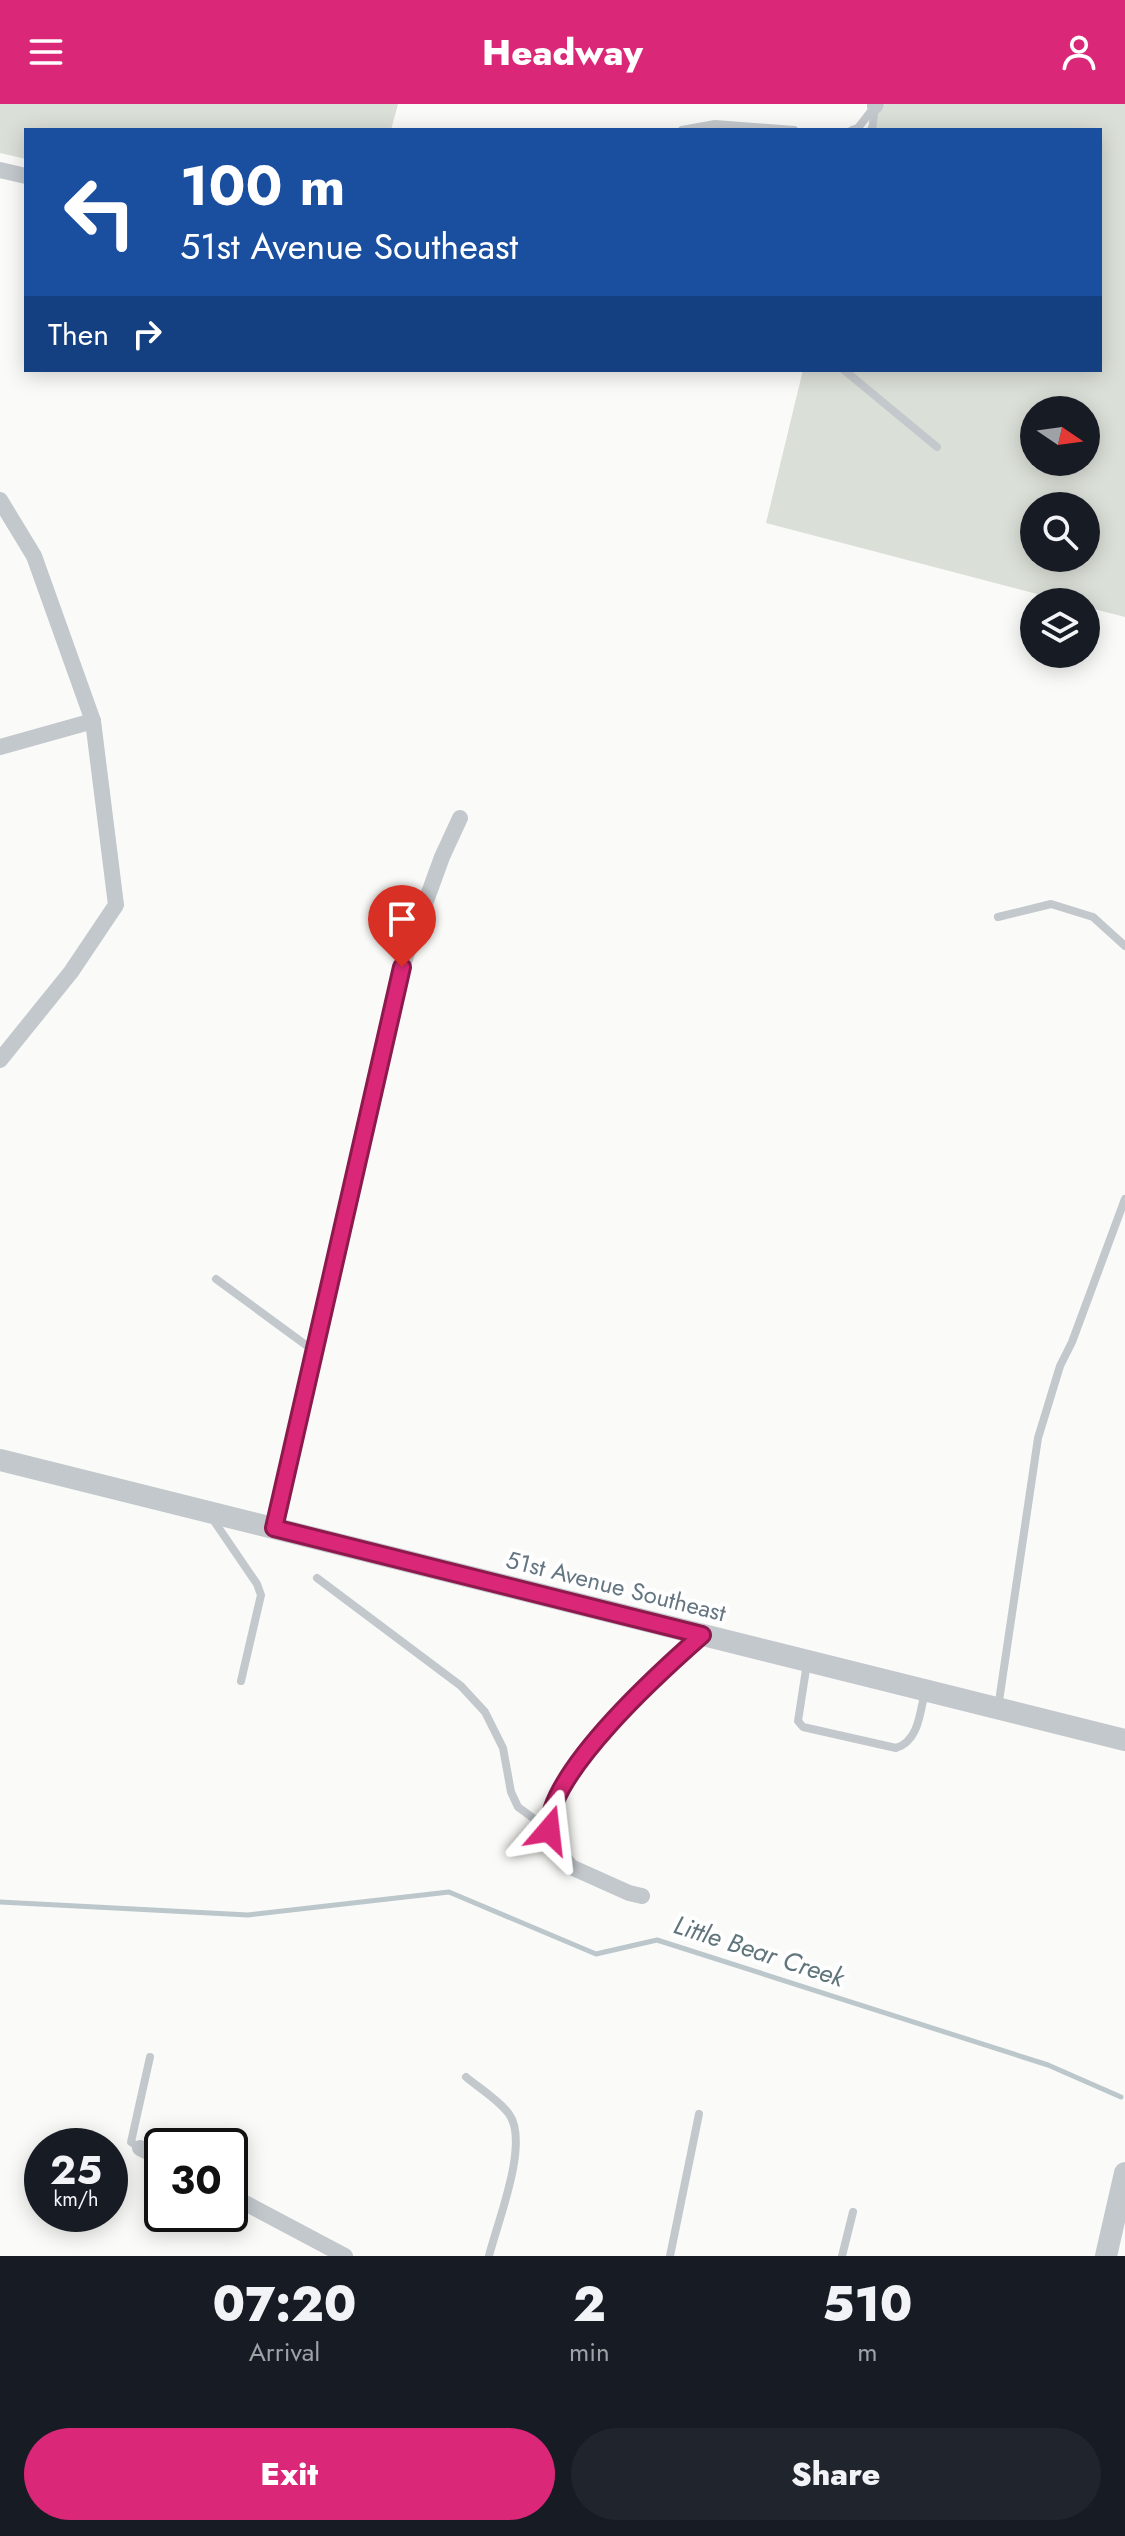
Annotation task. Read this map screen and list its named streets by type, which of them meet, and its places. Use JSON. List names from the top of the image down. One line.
{"streets":{"street":["51st Avenue Southeast"]},"water":["Little Bear Creek"],"north":"right","page":{"header":"Headway","turn":["100 m","51st Avenue Southeast"],"then":"Then","speed":"25 km/h","limit":"30","eta":["07:20","Arrival","2","min","510","m"],"buttons":["Exit","Share"]}}
